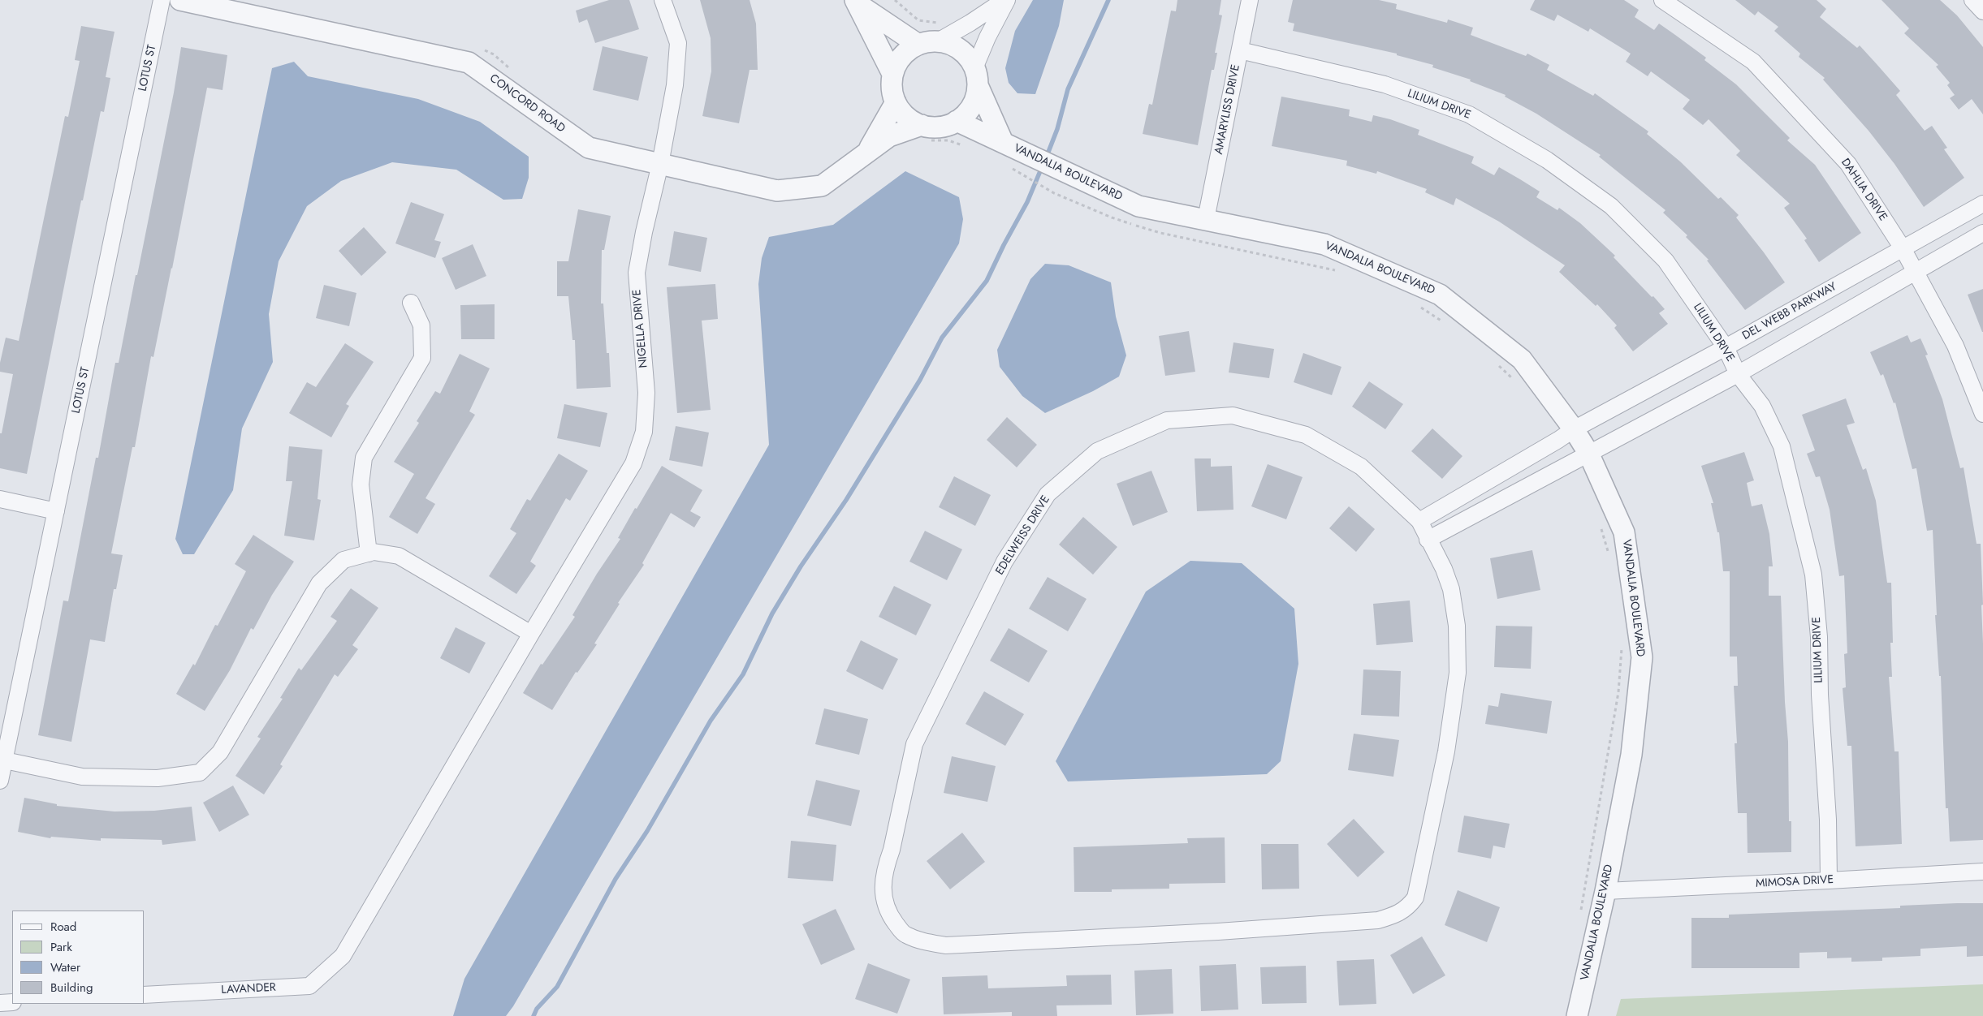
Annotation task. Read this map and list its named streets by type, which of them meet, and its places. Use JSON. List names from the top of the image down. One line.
{"streets":{"street":["LOTUS ST","CONCORD ROAD","LILIUM DRIVE","AMARYLISS DRIVE","VANDALIA BOULEVARD","DAHLIA DRIVE","DEL WEBB PARKWAY","NIGELLA DRIVE","EDELWEISS DRIVE","MIMOSA DRIVE","LAVANDER"]},"crossings":[["CONCORD ROAD","VANDALIA BOULEVARD"],["CONCORD ROAD","NIGELLA DRIVE"],["LILIUM DRIVE","AMARYLISS DRIVE"],["LILIUM DRIVE","DEL WEBB PARKWAY"],["LILIUM DRIVE","MIMOSA DRIVE"],["AMARYLISS DRIVE","VANDALIA BOULEVARD"],["VANDALIA BOULEVARD","DEL WEBB PARKWAY"],["VANDALIA BOULEVARD","MIMOSA DRIVE"],["DAHLIA DRIVE","DEL WEBB PARKWAY"],["DEL WEBB PARKWAY","EDELWEISS DRIVE"],["NIGELLA DRIVE","LAVANDER"]],"legend":["Road","Park","Water","Building"]}
